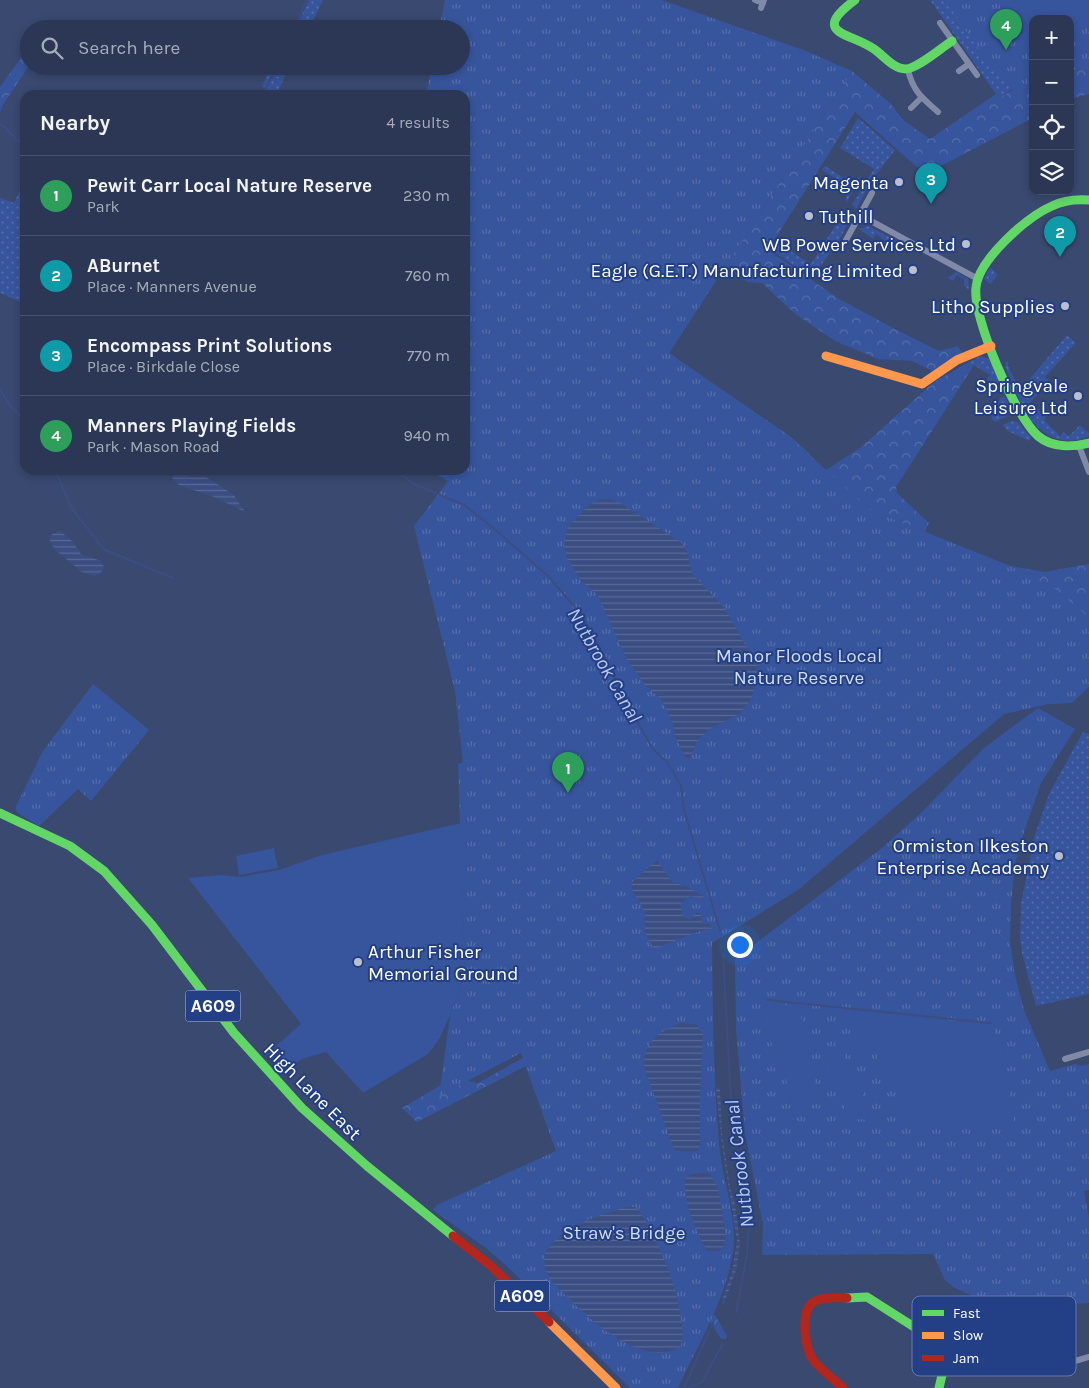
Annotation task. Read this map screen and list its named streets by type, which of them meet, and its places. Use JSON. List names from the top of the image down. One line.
{"streets":{"street":["A609","High Lane East"]},"water":["Nutbrook Canal"],"parks":["Manor Floods Local Nature Reserve","Straw's Bridge"],"places":["Magenta","Tuthill","WB Power Services Ltd","Eagle (G.E.T.) Manufacturing Limited","Litho Supplies","Springvale Leisure Ltd","Ormiston Ilkeston Enterprise Academy","Arthur Fisher Memorial Ground"],"legend":["Fast","Slow","Jam"],"page":{"pins":["4","3","2","1"],"map_buttons":["+","−"],"search":"Search here","heading":["Nearby","4 results"],"list":[{"mark":"1","name":"Pewit Carr Local Nature Reserve","note":"Park","value":"230 m"},{"mark":"2","name":"ABurnet","note":"Place · Manners Avenue","value":"760 m"},{"mark":"3","name":"Encompass Print Solutions","note":"Place · Birkdale Close","value":"770 m"},{"mark":"4","name":"Manners Playing Fields","note":"Park · Mason Road","value":"940 m"}]}}
